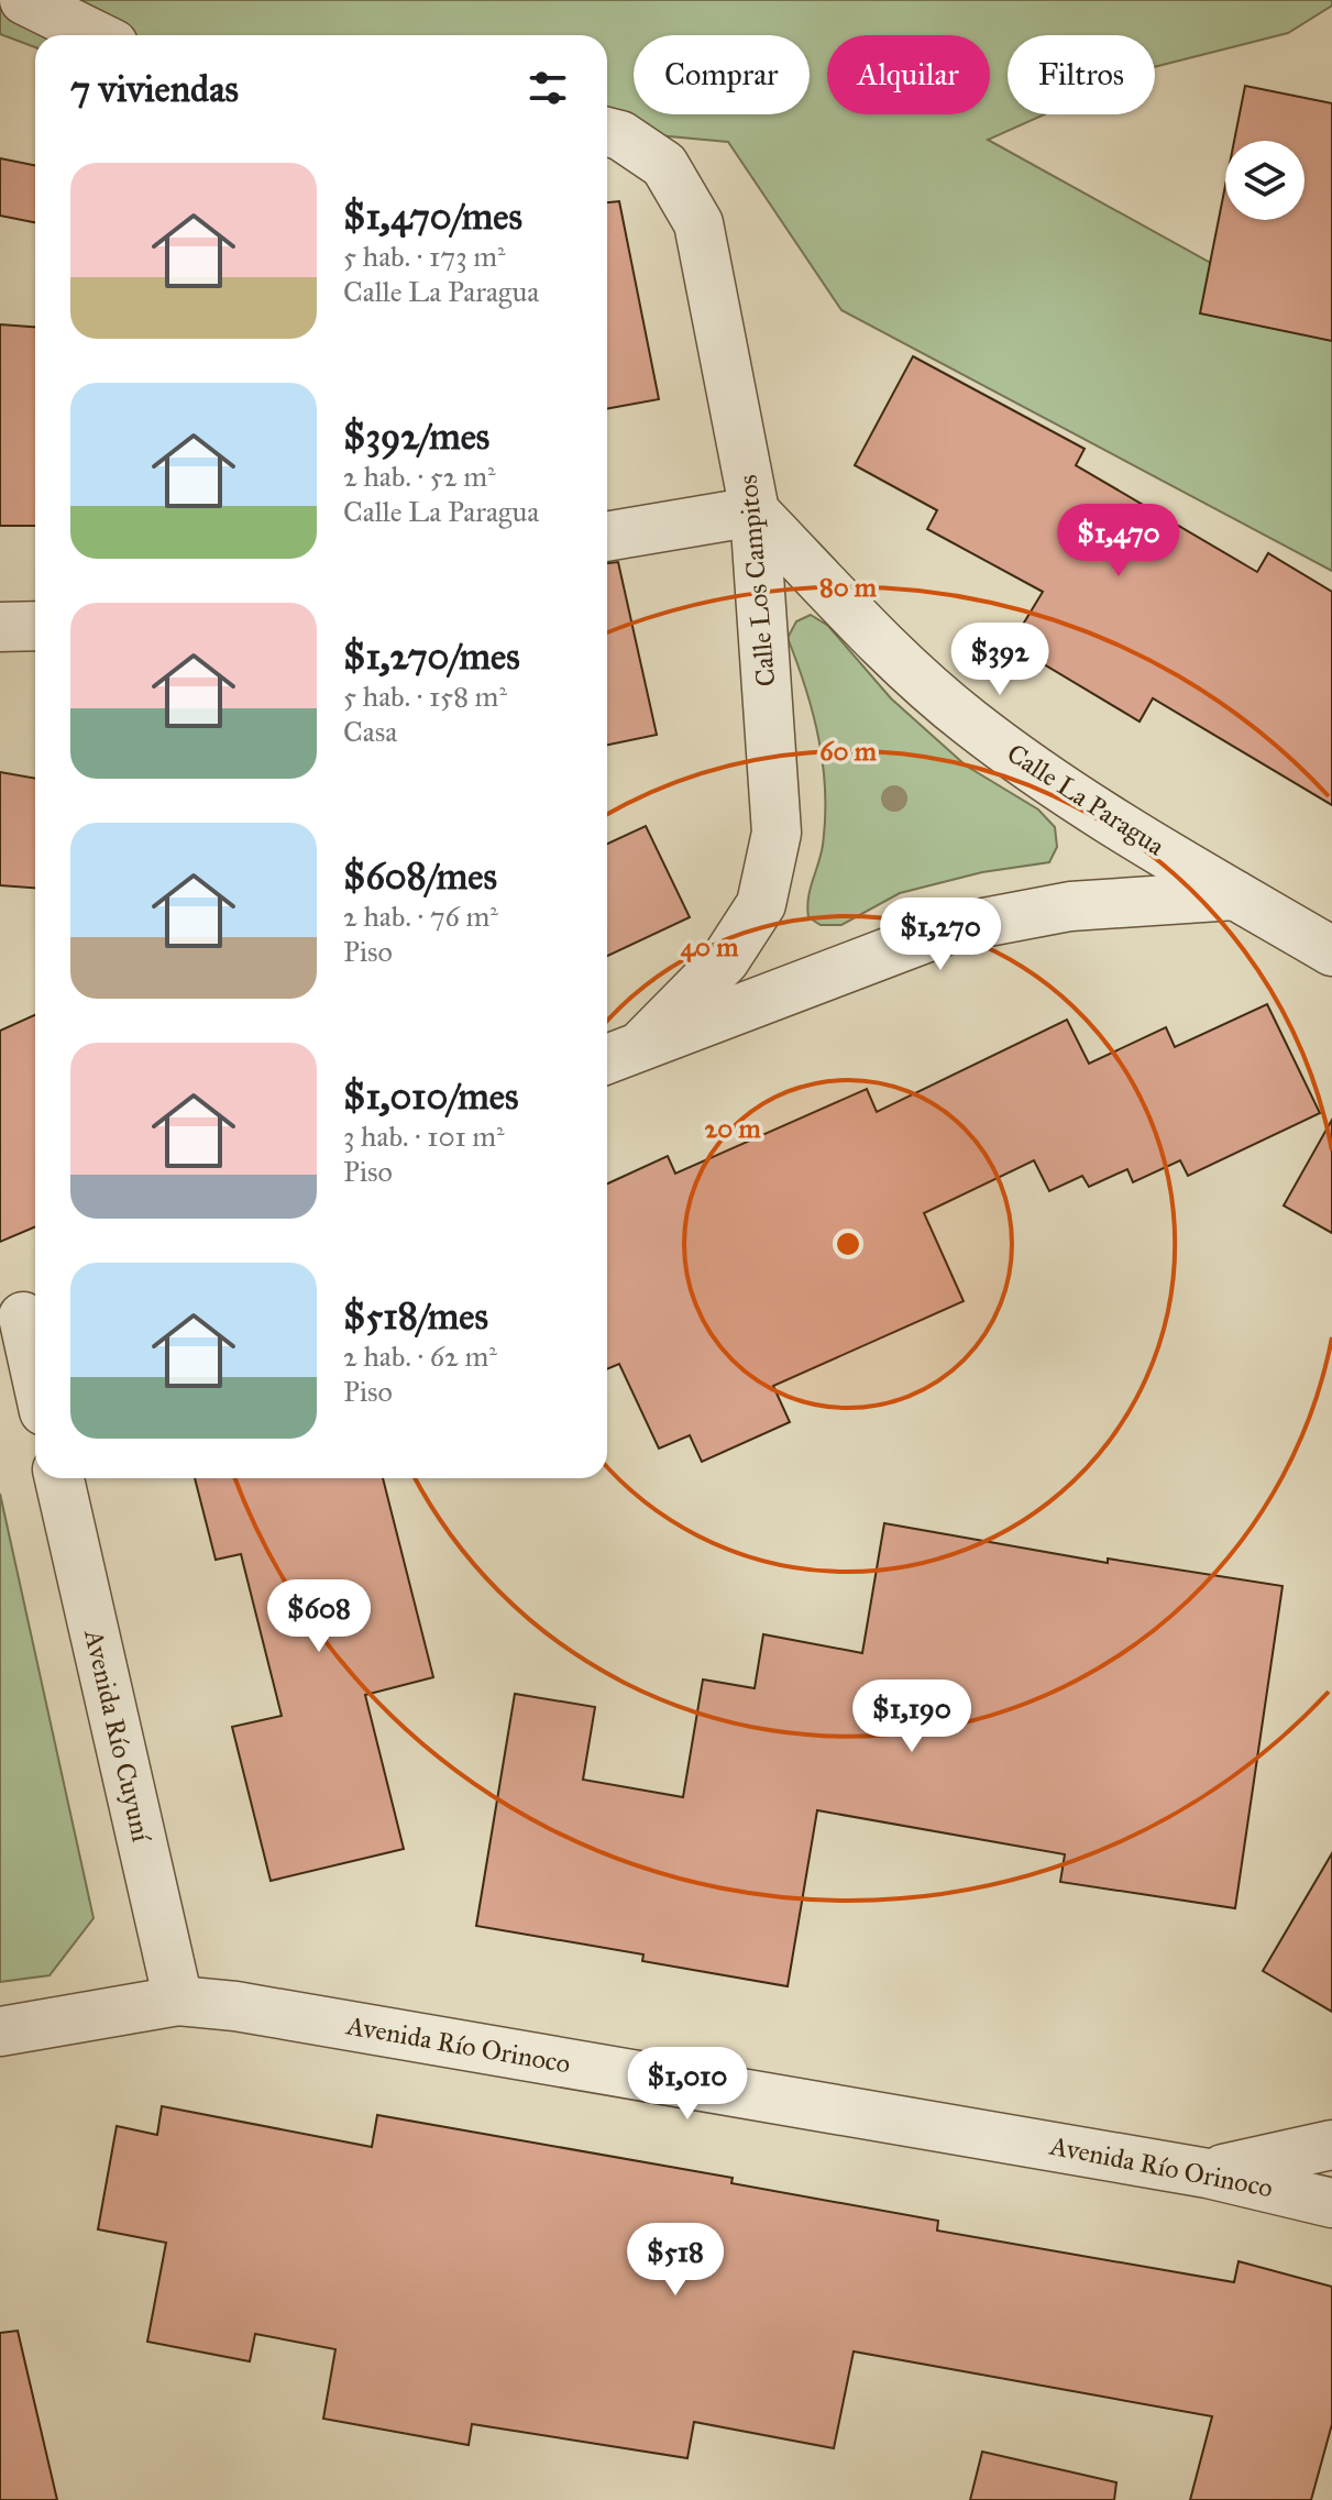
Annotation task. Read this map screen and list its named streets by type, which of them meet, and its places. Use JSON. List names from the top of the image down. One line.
{"streets":{"street":["Calle Los Campitos","Calle La Paragua","Avenida Río Cuyuní","Avenida Río Orinoco"]},"crossings":[["Calle Los Campitos","Calle La Paragua"],["Avenida Río Cuyuní","Avenida Río Orinoco"]],"page":{"chip":["Comprar","Alquilar","Filtros"],"heading":"7 viviendas","list":[{"name":"$1,470/mes","note":"5 hab. · 173 m² · Calle La Paragua"},{"name":"$392/mes","note":"2 hab. · 52 m² · Calle La Paragua"},{"name":"$1,270/mes","note":"5 hab. · 158 m² · Casa"},{"name":"$608/mes","note":"2 hab. · 76 m² · Piso"},{"name":"$1,010/mes","note":"3 hab. · 101 m² · Piso"},{"name":"$518/mes","note":"2 hab. · 62 m² · Piso"}],"price":["$1,470","$392","$1,270","$608","$1,190","$1,010","$518"]},"rings":["80 m","60 m","40 m","20 m"]}
